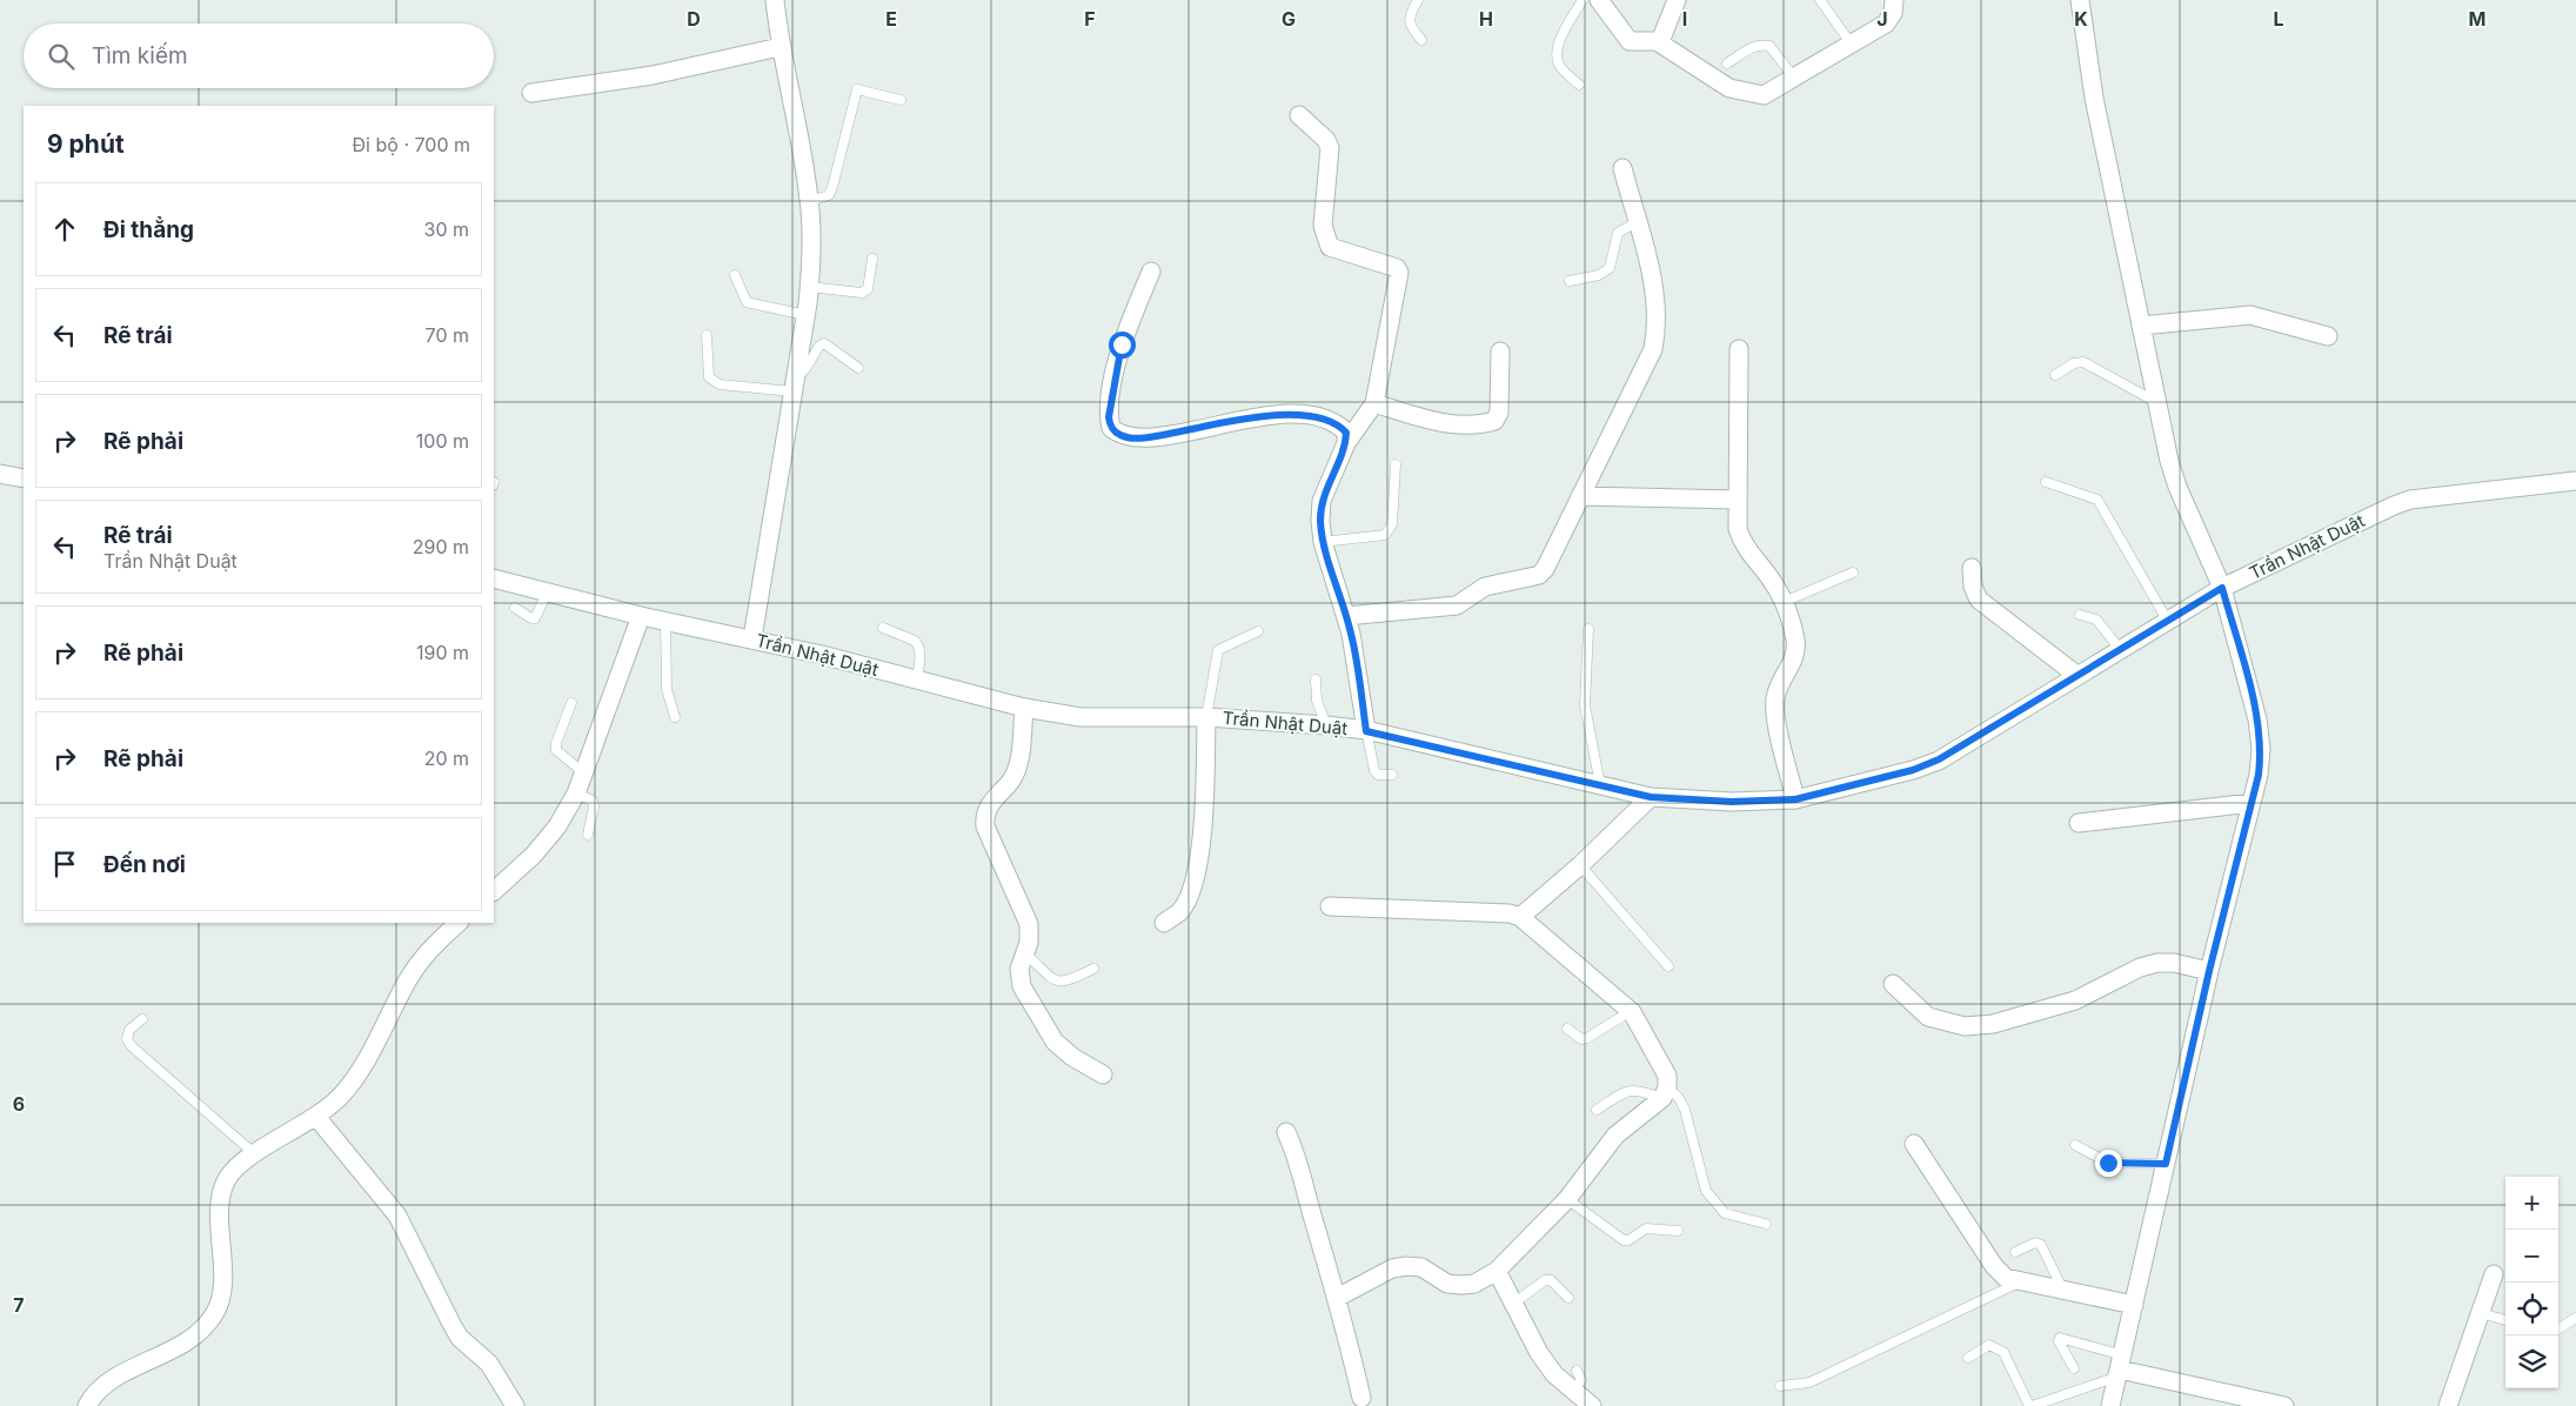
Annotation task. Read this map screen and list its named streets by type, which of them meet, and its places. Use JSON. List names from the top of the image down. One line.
{"streets":{"street":["Trần Nhật Duật"]},"page":{"search":"Tìm kiếm","heading":["9 phút","Đi bộ · 700 m"],"list":[["Đi thẳng","30 m"],["Rẽ trái","70 m"],["Rẽ phải","100 m"],["Rẽ trái","Trần Nhật Duật","290 m"],["Rẽ phải","190 m"],["Rẽ phải","20 m"],"Đến nơi"],"map_buttons":["+","−"]},"grid":{"columns":["D","E","F","G","H","I","J","K","L","M"],"rows":["6","7"]}}
